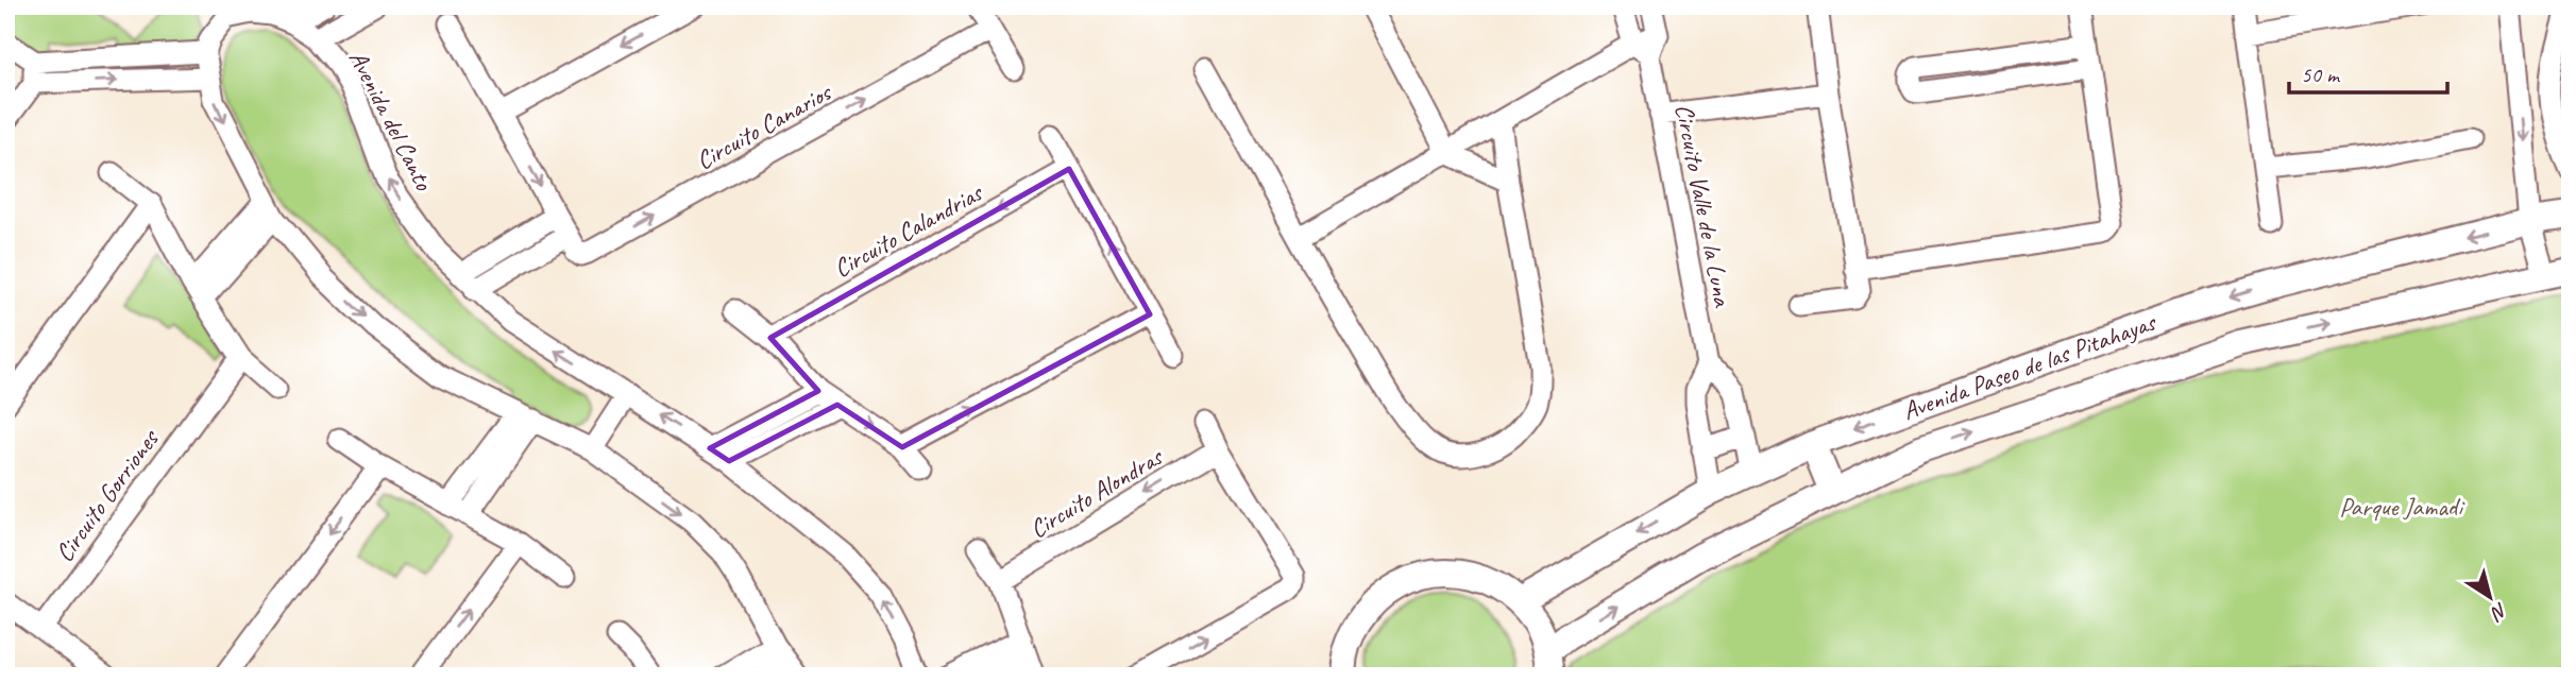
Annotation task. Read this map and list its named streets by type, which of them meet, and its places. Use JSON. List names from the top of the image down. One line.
{"streets":{"street":["Avenida del Canto","Circuito Canarios","Circuito Valle de la Luna","Circuito Calandrias","Avenida Paseo de las Pitahayas","Circuito Alondras","Circuito Gorriones"]},"crossings":[["Circuito Valle de la Luna","Avenida Paseo de las Pitahayas"]],"parks":["Parque Jamadi"],"scale_bar":"50 m","north":"bottom right"}
